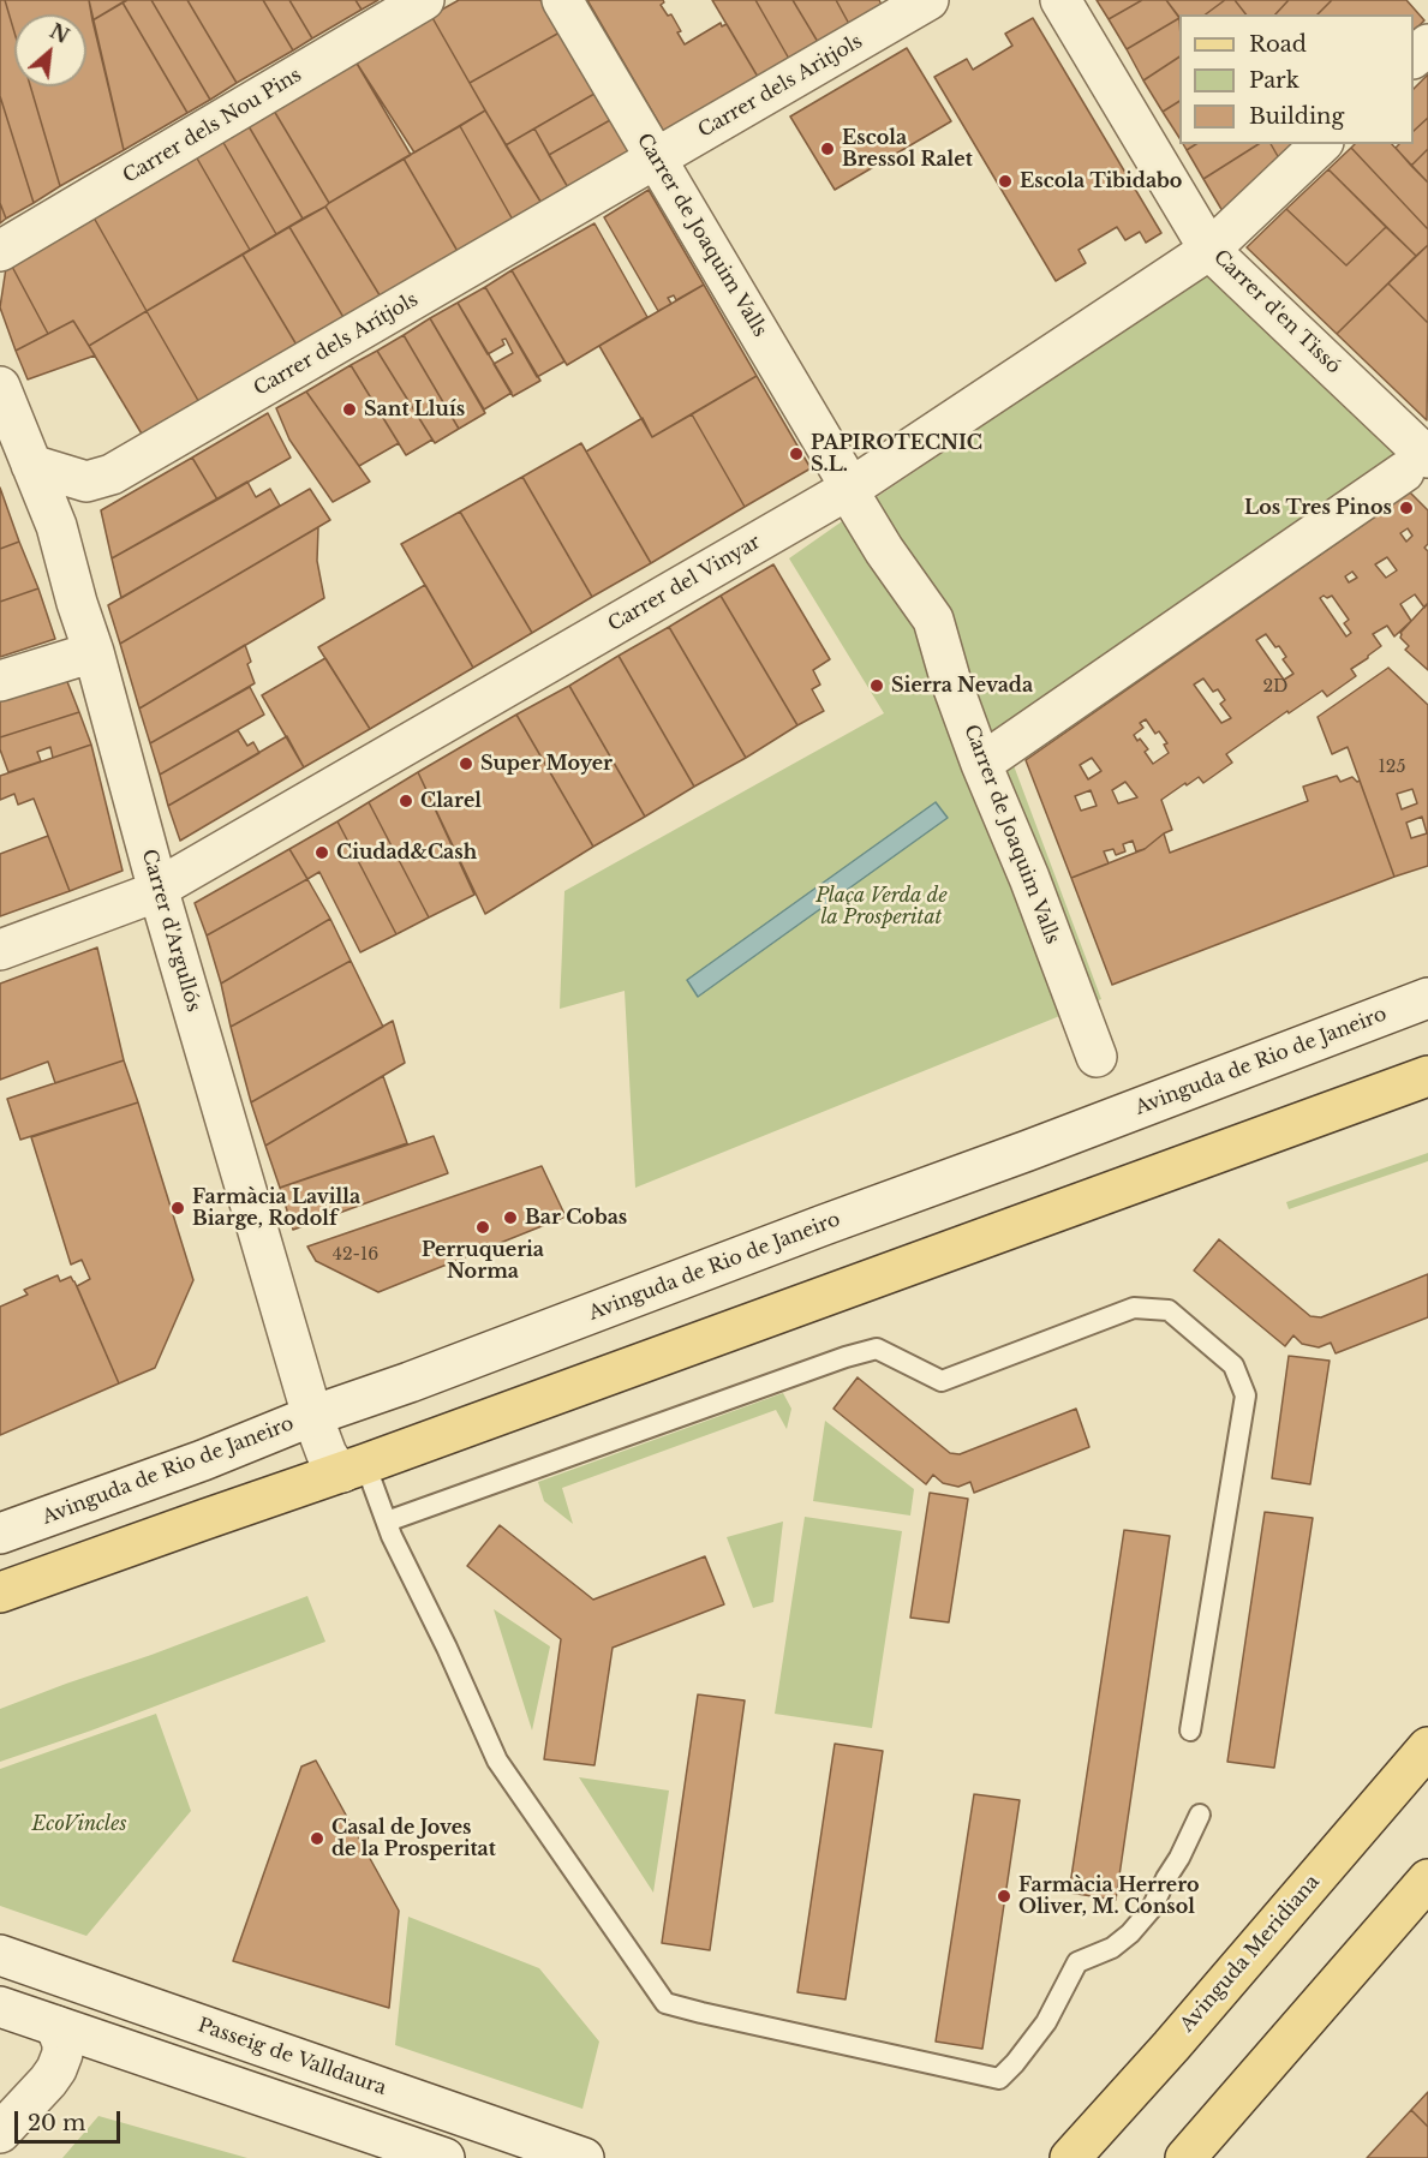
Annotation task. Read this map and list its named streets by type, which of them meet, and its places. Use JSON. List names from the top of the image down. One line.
{"streets":{"main road":["Avinguda Meridiana"],"street":["Carrer dels Aritjols","Carrer dels Nou Pins","Carrer de Joaquim Valls","Carrer d'en Tissó","Carrer dels Arítjols","Carrer del Vinyar","Carrer d'Argullós","Avinguda de Rio de Janeiro","Passeig de Valldaura"]},"crossings":[["Carrer dels Aritjols","Carrer de Joaquim Valls"],["Carrer dels Aritjols","Carrer dels Arítjols"],["Carrer de Joaquim Valls","Carrer dels Arítjols"],["Carrer d'en Tissó","Carrer del Vinyar"],["Carrer dels Arítjols","Carrer d'Argullós"],["Carrer del Vinyar","Carrer d'Argullós"],["Carrer d'Argullós","Avinguda de Rio de Janeiro"]],"parks":["Plaça Verda de la Prosperitat","EcoVincles"],"places":["Escola Bressol Ralet","Escola Tibidabo","Sant Lluís","PAPIROTECNIC S.L.","Los Tres Pinos","Sierra Nevada","Super Moyer","Clarel","Ciudad&Cash","Farmàcia Lavilla Biarge, Rodolf","Bar Cobas","Perruqueria Norma","Casal de Joves de la Prosperitat","Farmàcia Herrero Oliver, M. Consol"],"house_numbers":["2D","125","42-16"],"legend":["Road","Park","Building"],"scale_bar":"20 m","north":"top right"}
